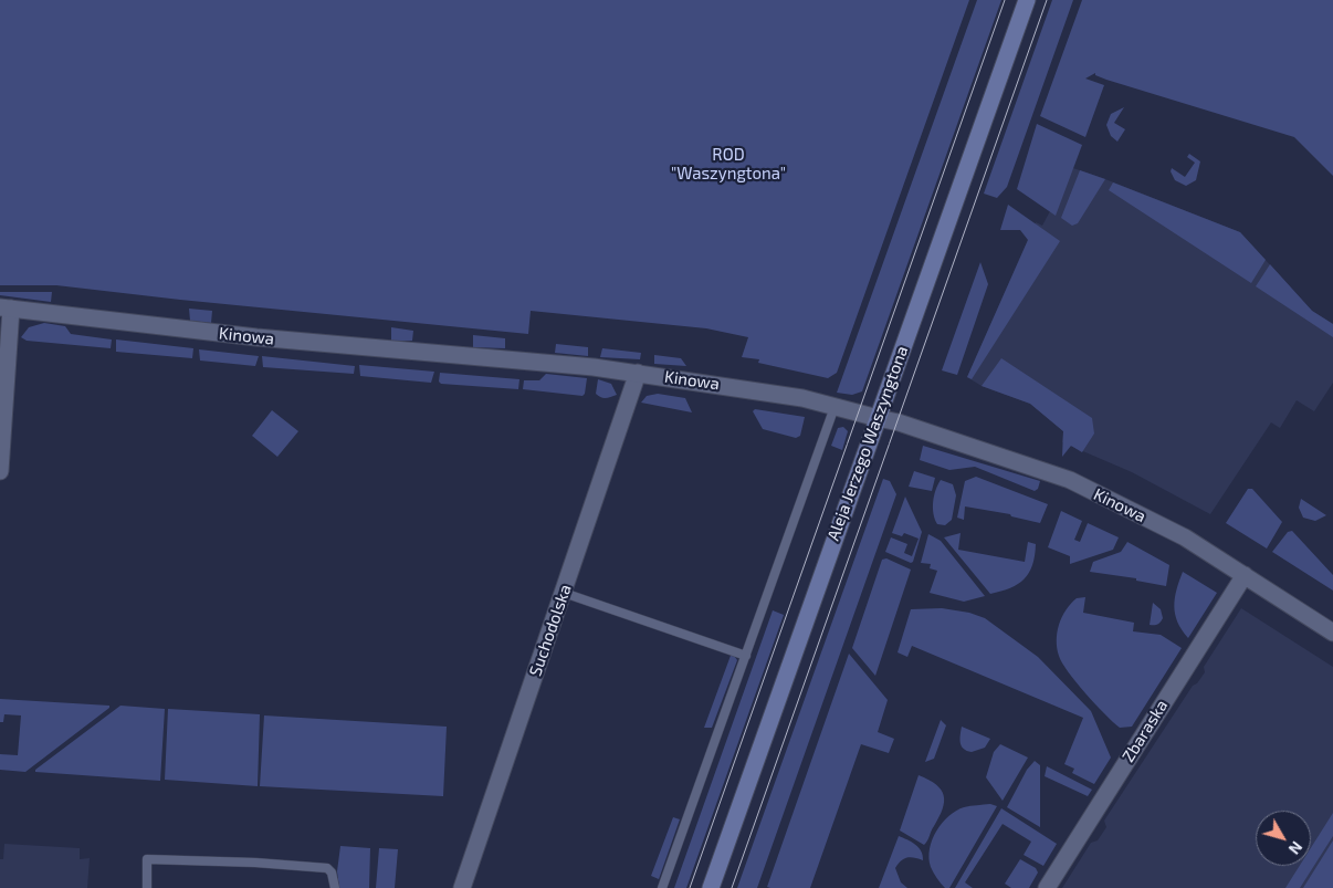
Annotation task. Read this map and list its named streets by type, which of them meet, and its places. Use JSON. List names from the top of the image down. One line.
{"streets":{"main road":["Aleja Jerzego Waszyngtona"],"street":["Kinowa","Suchodolska","Zbaraska"]},"crossings":[["Kinowa","Aleja Jerzego Waszyngtona"],["Kinowa","Suchodolska"],["Kinowa","Zbaraska"]],"parks":["ROD \"Waszyngtona\""],"north":"bottom right"}
